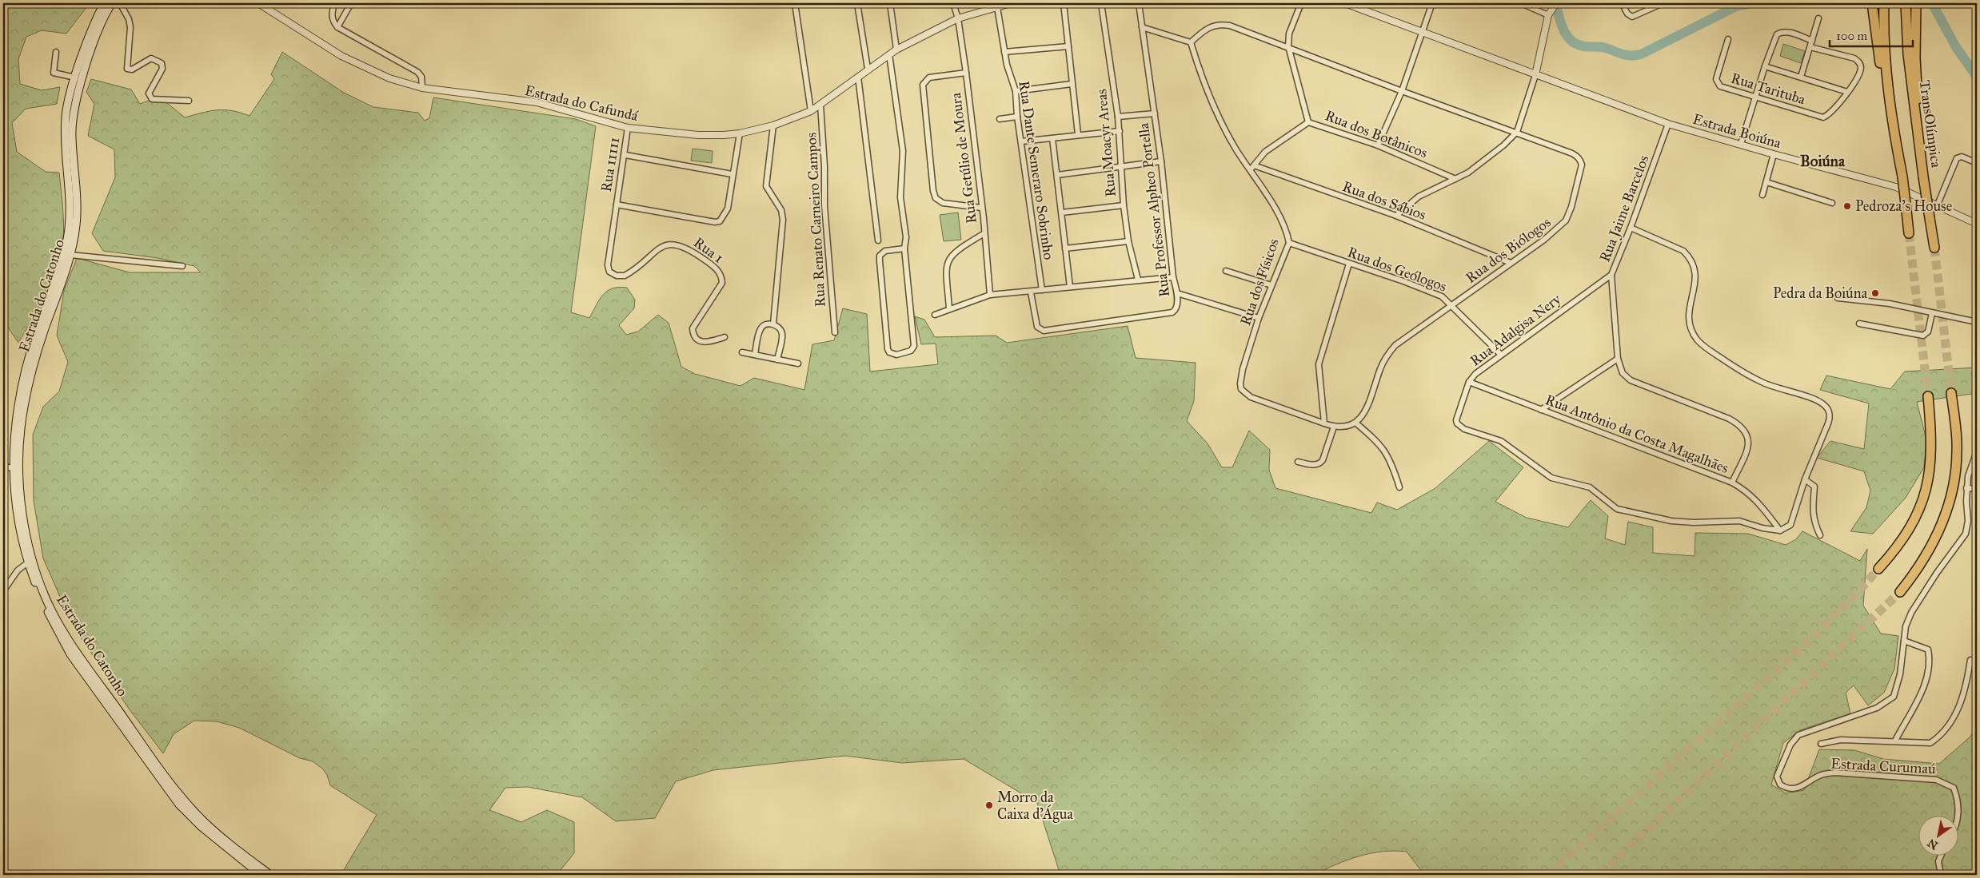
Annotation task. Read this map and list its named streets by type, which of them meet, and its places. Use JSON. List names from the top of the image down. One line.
{"streets":{"highway":["TransOlímpica"],"main road":["Estrada do Catonho"],"street":["Rua Tarituba","Estrada do Cafundá","Estrada Boiúna","Rua dos Botânicos","Rua Moacyr Areas","Rua Getúlio de Moura","Rua 11111","Rua Dante Semeraro Sobrinho","Rua dos Sábios","Rua Jaime Barcelos","Rua Professor Alpheo Portella","Rua Renato Carneiro Campos","Rua 1","Rua dos Biólogos","Rua dos Geólogos","Rua dos Físicos","Rua Adalgisa Nery","Rua Antônio da Costa Magalhães","Estrada Curumaú"]},"crossings":[["Estrada do Cafundá","Rua Getúlio de Moura"],["Estrada do Cafundá","Rua 11111"],["Estrada do Cafundá","Rua Dante Semeraro Sobrinho"],["Estrada do Cafundá","Rua Renato Carneiro Campos"],["Estrada Boiúna","Rua Jaime Barcelos"],["Rua dos Botânicos","Rua dos Sábios"],["Rua dos Botânicos","Rua dos Físicos"],["Rua 11111","Rua 1"],["Rua dos Sábios","Rua dos Biólogos"],["Rua dos Sábios","Rua dos Físicos"],["Rua Jaime Barcelos","Rua Adalgisa Nery"],["Rua Jaime Barcelos","Rua Antônio da Costa Magalhães"],["Rua dos Biólogos","Rua dos Geólogos"],["Rua dos Biólogos","Rua dos Físicos"],["Rua dos Geólogos","Rua dos Físicos"],["Rua dos Geólogos","Rua Adalgisa Nery"],["Rua Adalgisa Nery","Rua Antônio da Costa Magalhães"]],"districts":["Boiúna"],"places":["Pedroza's House","Pedra da Boiúna","Morro da Caixa d'Água"],"scale_bar":"100 m","north":"bottom left"}
